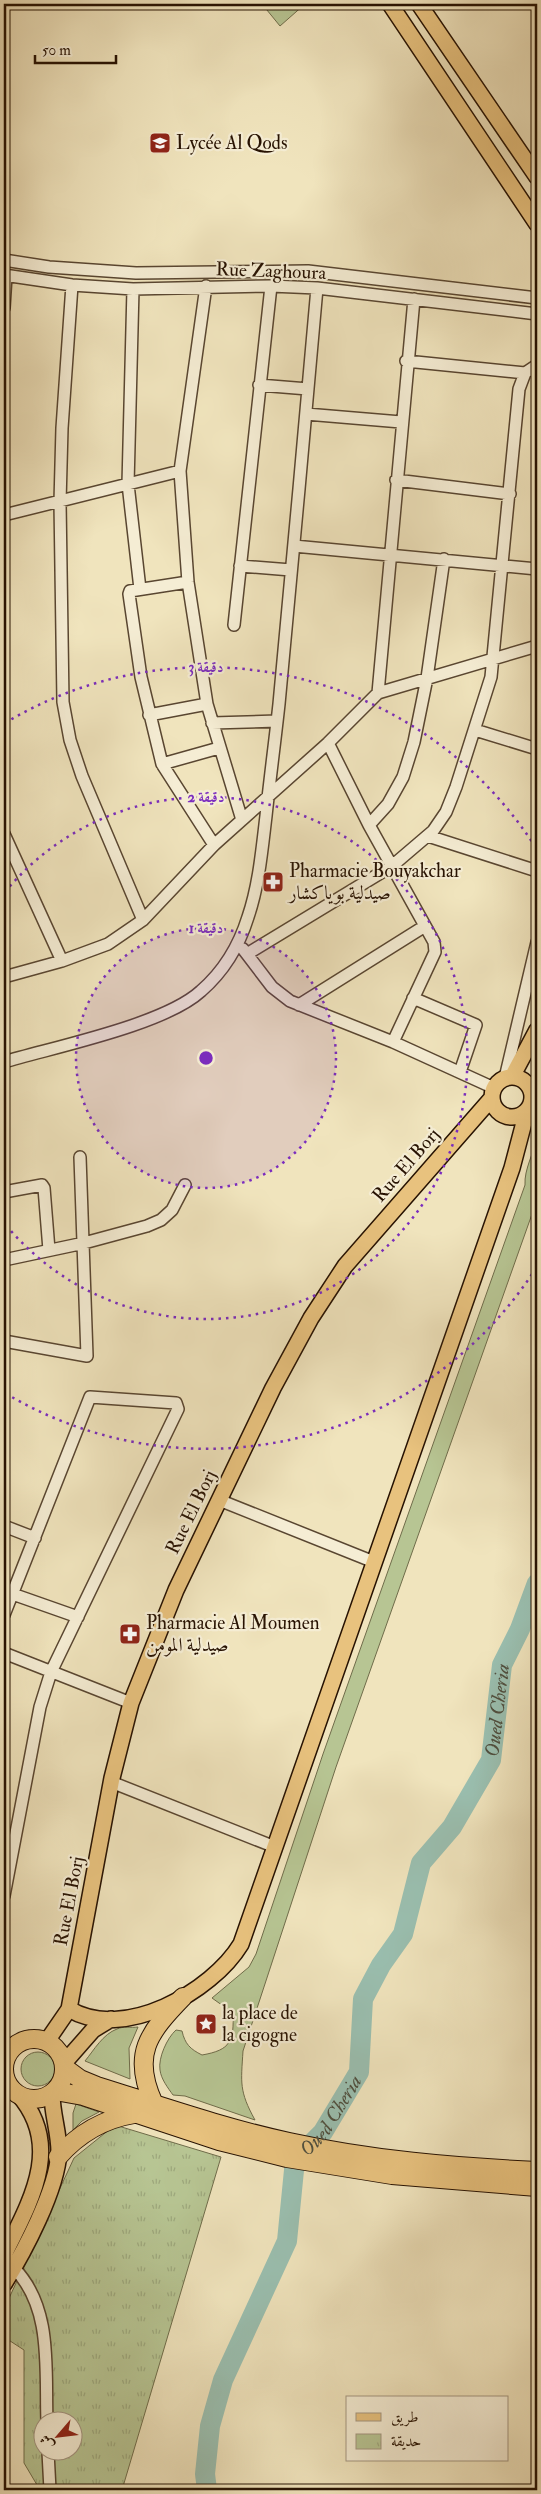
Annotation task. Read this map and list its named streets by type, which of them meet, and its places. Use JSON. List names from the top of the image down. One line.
{"streets":{"main road":["Rue El Borj"],"street":["Rue Zaghoura"]},"water":["Oued Cheria"],"places":{"school or university":["Lycée Al Qods"],"pharmacy":["Pharmacie Bouyakchar صيدلية بوياكشار","Pharmacie Al Moumen صيدلية المومن"],"place":["la place de la cigogne"]},"legend":["طريق","حديقة"],"scale_bar":"50 m","north":"bottom left","rings":["3 دقيقة","2 دقيقة","1 دقيقة"]}
